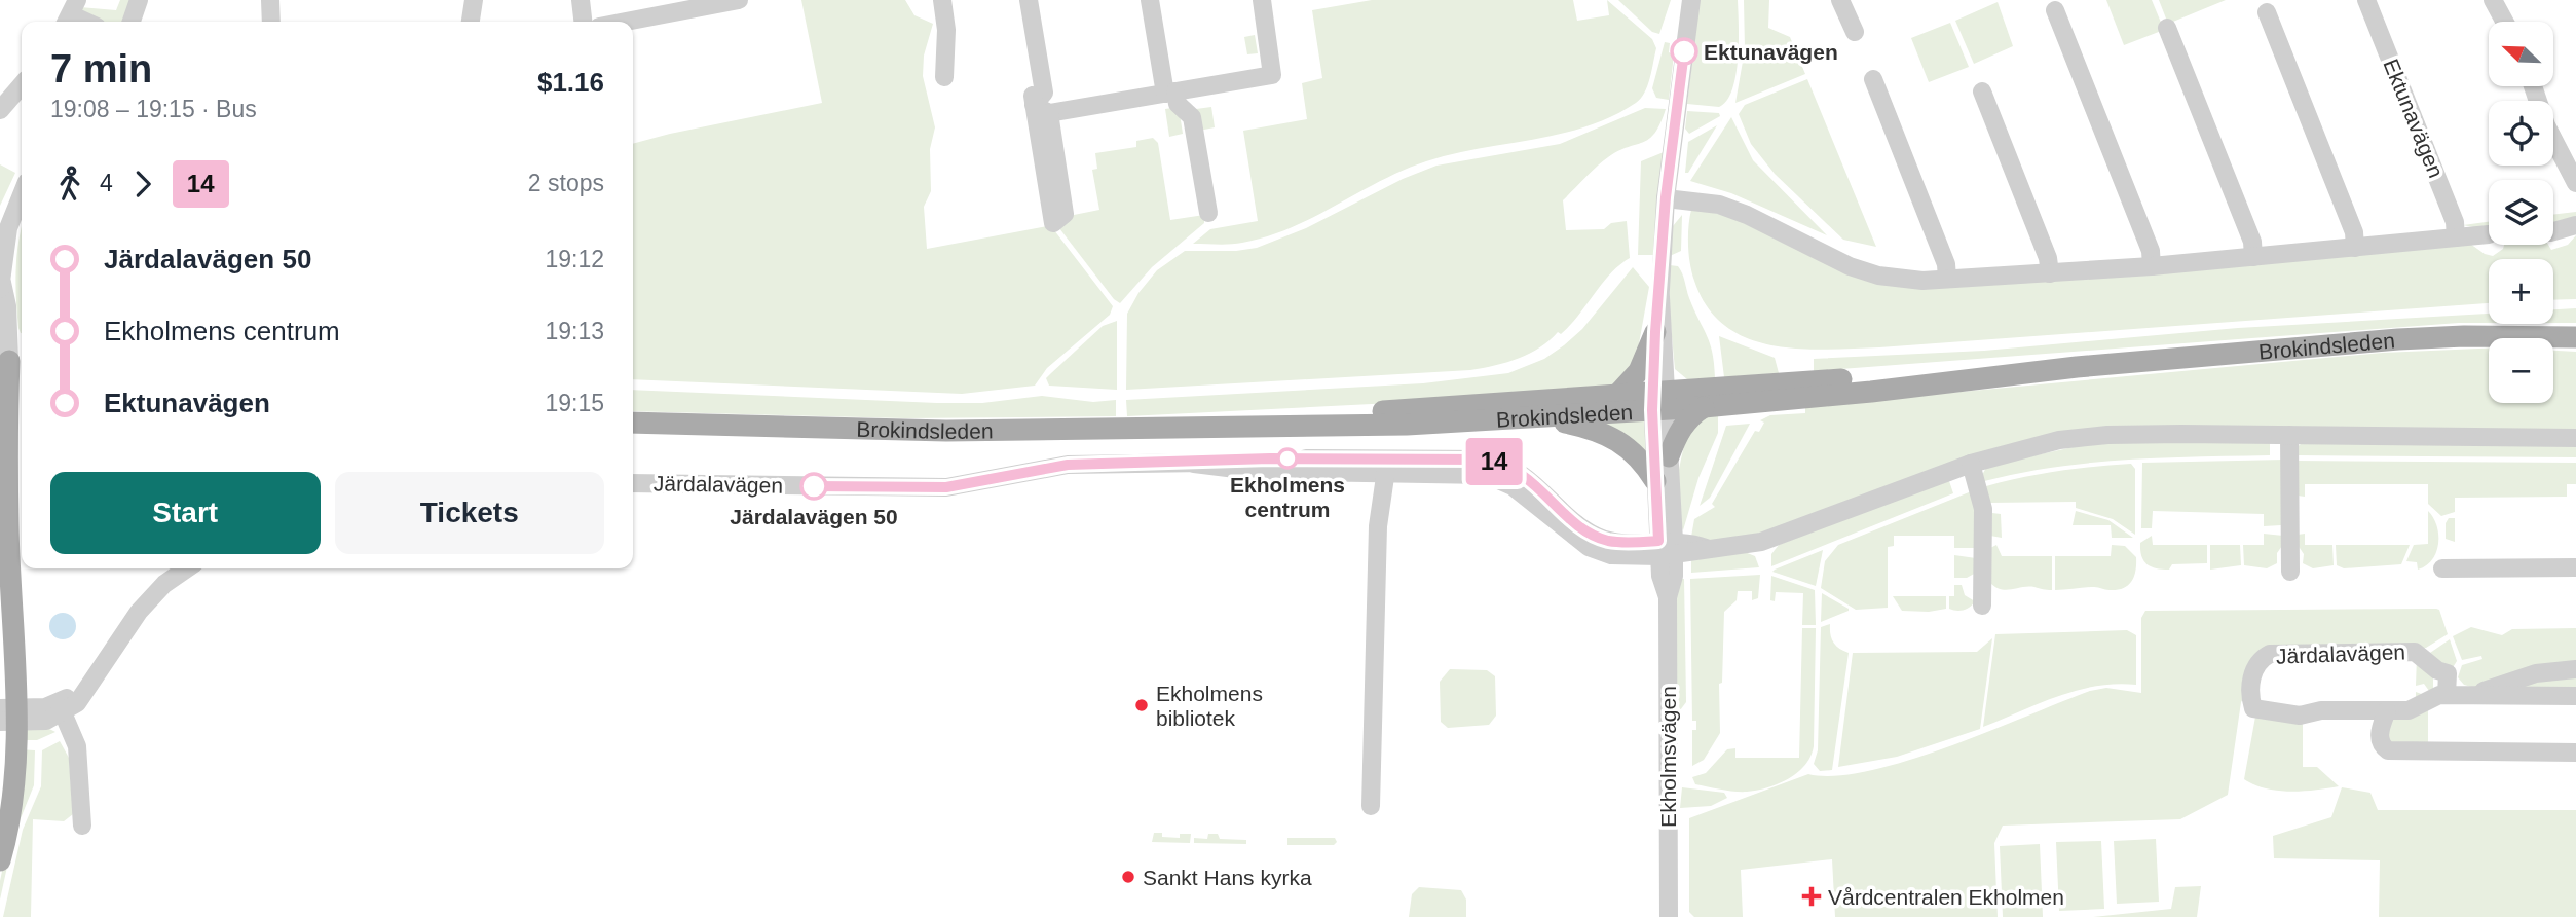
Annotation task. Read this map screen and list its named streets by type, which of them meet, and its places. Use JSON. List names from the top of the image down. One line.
{"streets":{"main road":["Brokindsleden"],"street":["Ektunavägen","Järdalavägen","Ekholmsvägen"]},"crossings":[["Brokindsleden","Ekholmsvägen"],["Järdalavägen","Ekholmsvägen"]],"places":{"other":["Ektunavägen","Ekholmens centrum","Järdalavägen 50","Ekholmens bibliotek","Sankt Hans kyrka"],"health":["Vårdcentralen Ekholmen"]},"lines":["bus line 14"],"north":"top left","page":{"on_map":"14","map_buttons":["+","−"],"heading":["7 min","19:08 – 19:15 · Bus","$1.16"],"legs":["4","14","2 stops"],"list":[{"name":"Järdalavägen 50","value":"19:12"},{"name":"Ekholmens centrum","value":"19:13"},{"name":"Ektunavägen","value":"19:15"}],"buttons":["Start","Tickets"]}}
